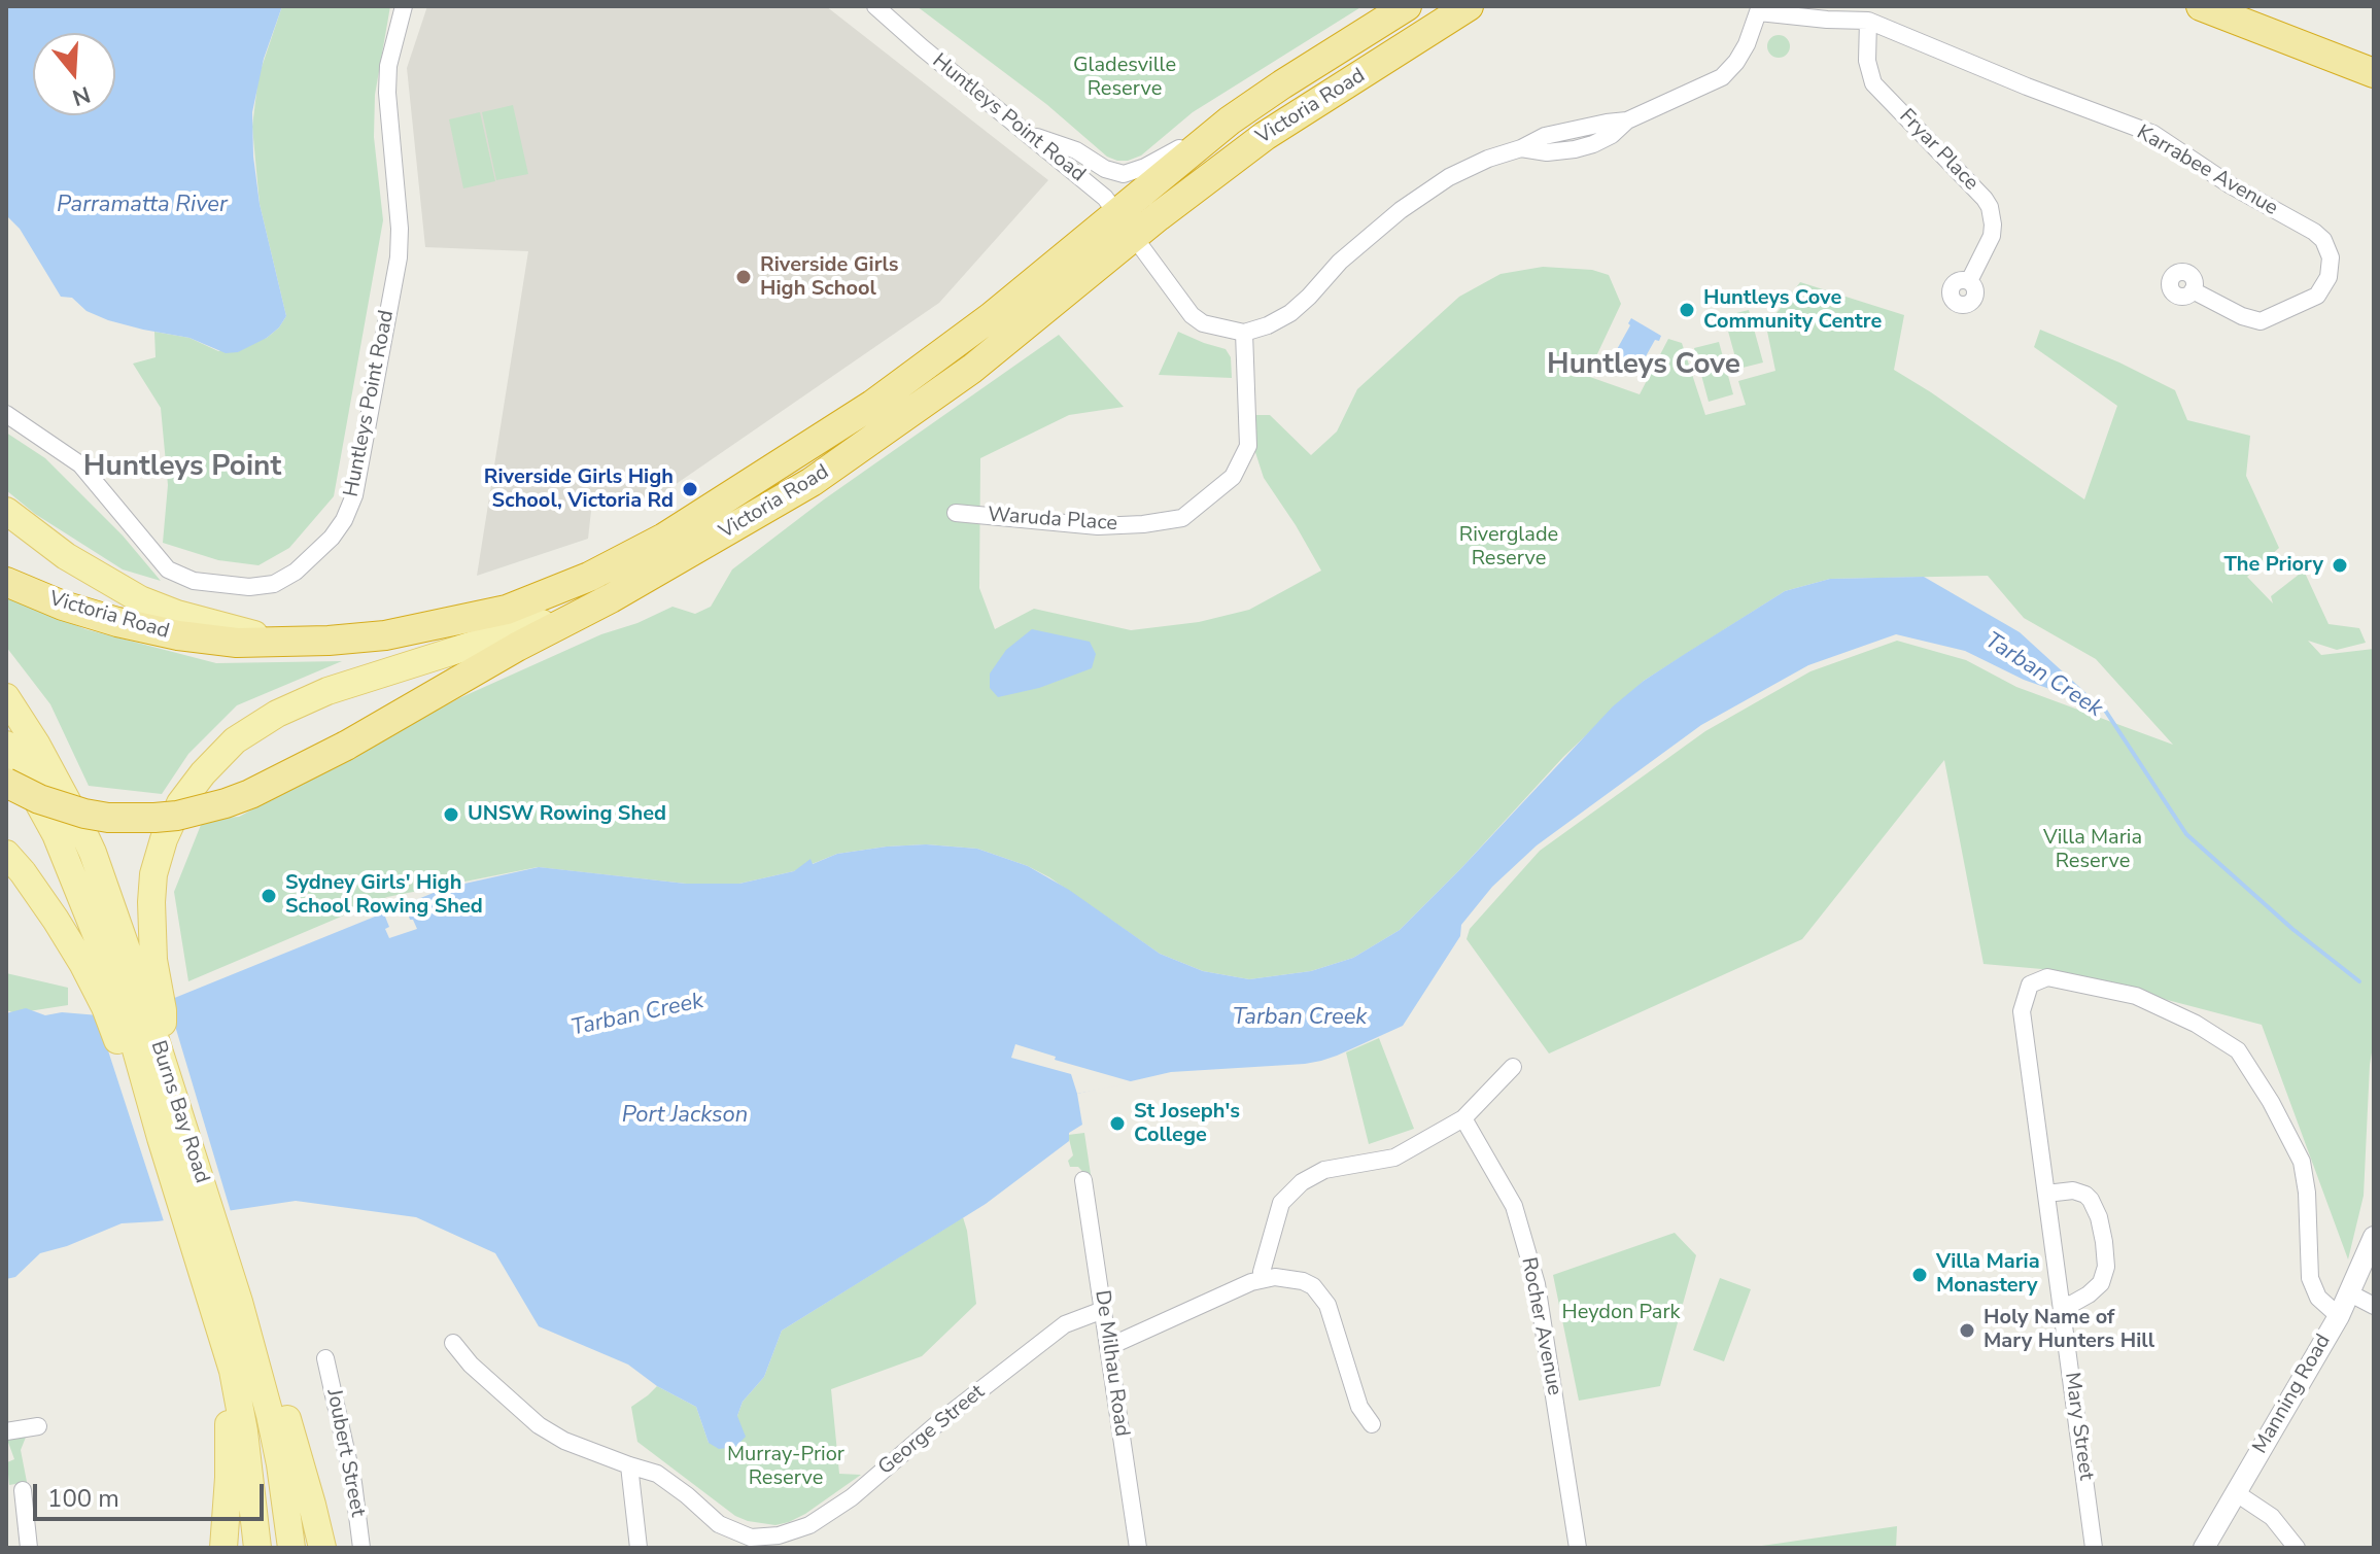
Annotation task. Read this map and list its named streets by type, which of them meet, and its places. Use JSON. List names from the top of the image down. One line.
{"streets":{"highway":["Victoria Road"],"main road":["Burns Bay Road"],"street":["Huntleys Point Road","Fryar Place","Karrabee Avenue","Waruda Place","Rocher Avenue","De Milhau Road","Manning Road","Mary Street","George Street","Joubert Street"]},"crossings":[["Victoria Road","Huntleys Point Road"],["Huntleys Point Road","Waruda Place"],["Fryar Place","Karrabee Avenue"],["De Milhau Road","George Street"],["Manning Road","Mary Street"]],"districts":["Huntleys Cove","Huntleys Point"],"water":["Parramatta River","Tarban Creek","Port Jackson"],"parks":["Gladesville Reserve","Riverglade Reserve","Villa Maria Reserve","Heydon Park","Murray-Prior Reserve"],"places":["Riverside Girls High School","Huntleys Cove Community Centre","Riverside Girls High School, Victoria Rd","The Priory","UNSW Rowing Shed","Sydney Girls' High School Rowing Shed","St Joseph's College","Villa Maria Monastery","Holy Name of Mary Hunters Hill"],"scale_bar":"100 m","north":"bottom"}
